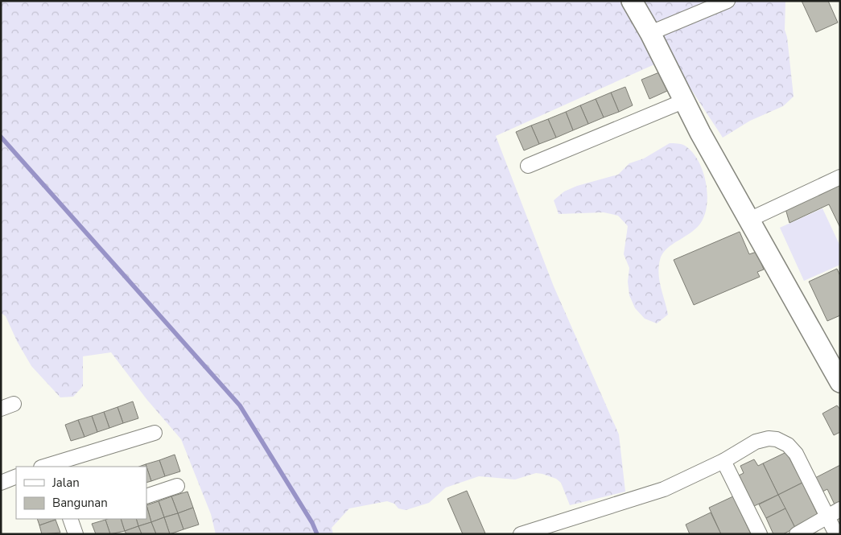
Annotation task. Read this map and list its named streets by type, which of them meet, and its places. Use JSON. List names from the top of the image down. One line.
{"legend":["Jalan","Bangunan"]}
